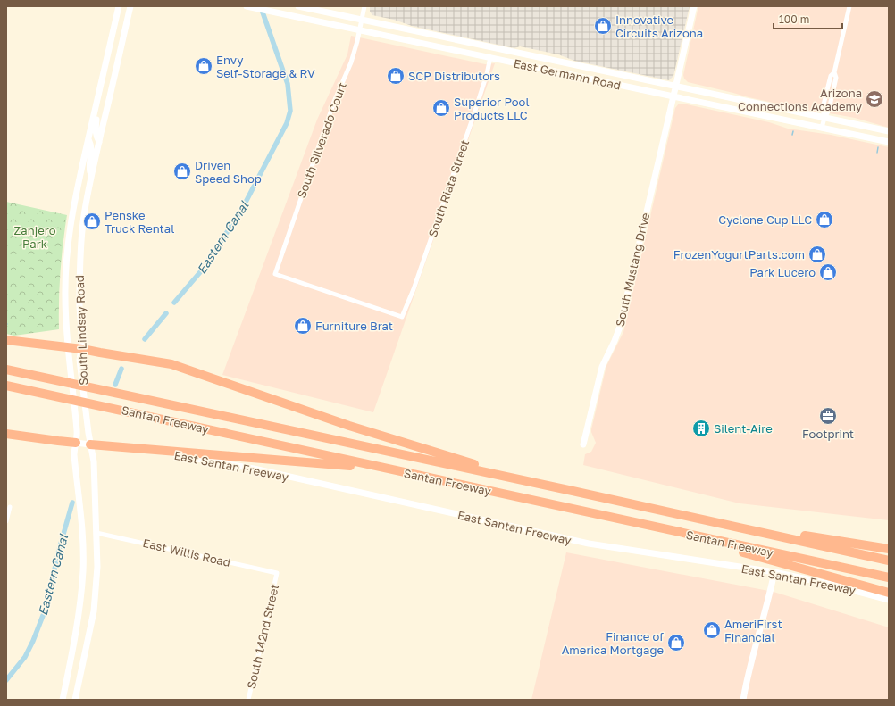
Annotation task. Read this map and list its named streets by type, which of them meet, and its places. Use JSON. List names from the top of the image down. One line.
{"streets":{"highway":["Santan Freeway"],"main road":["East Germann Road","South Mustang Drive","South Lindsay Road","East Santan Freeway"],"street":["South Silverado Court","South Riata Street","East Willis Road","South 142nd Street"]},"crossings":[["East Germann Road","South Silverado Court"],["East Germann Road","South Riata Street"],["East Germann Road","South Mustang Drive"],["South Silverado Court","South Riata Street"],["South Lindsay Road","East Willis Road"],["East Willis Road","South 142nd Street"]],"water":["Eastern Canal"],"parks":["Zanjero Park"],"places":{"shop":["Innovative Circuits Arizona","Envy Self-Storage & RV","SCP Distributors","Superior Pool Products LLC","Driven Speed Shop","Cyclone Cup LLC","Penske Truck Rental","FrozenYogurtParts.com","Park Lucero","Furniture Brat","AmeriFirst Financial","Finance of America Mortgage"],"school or university":["Arizona Connections Academy"],"office":["Footprint"],"building":["Silent-Aire"]},"scale_bar":"100 m"}
